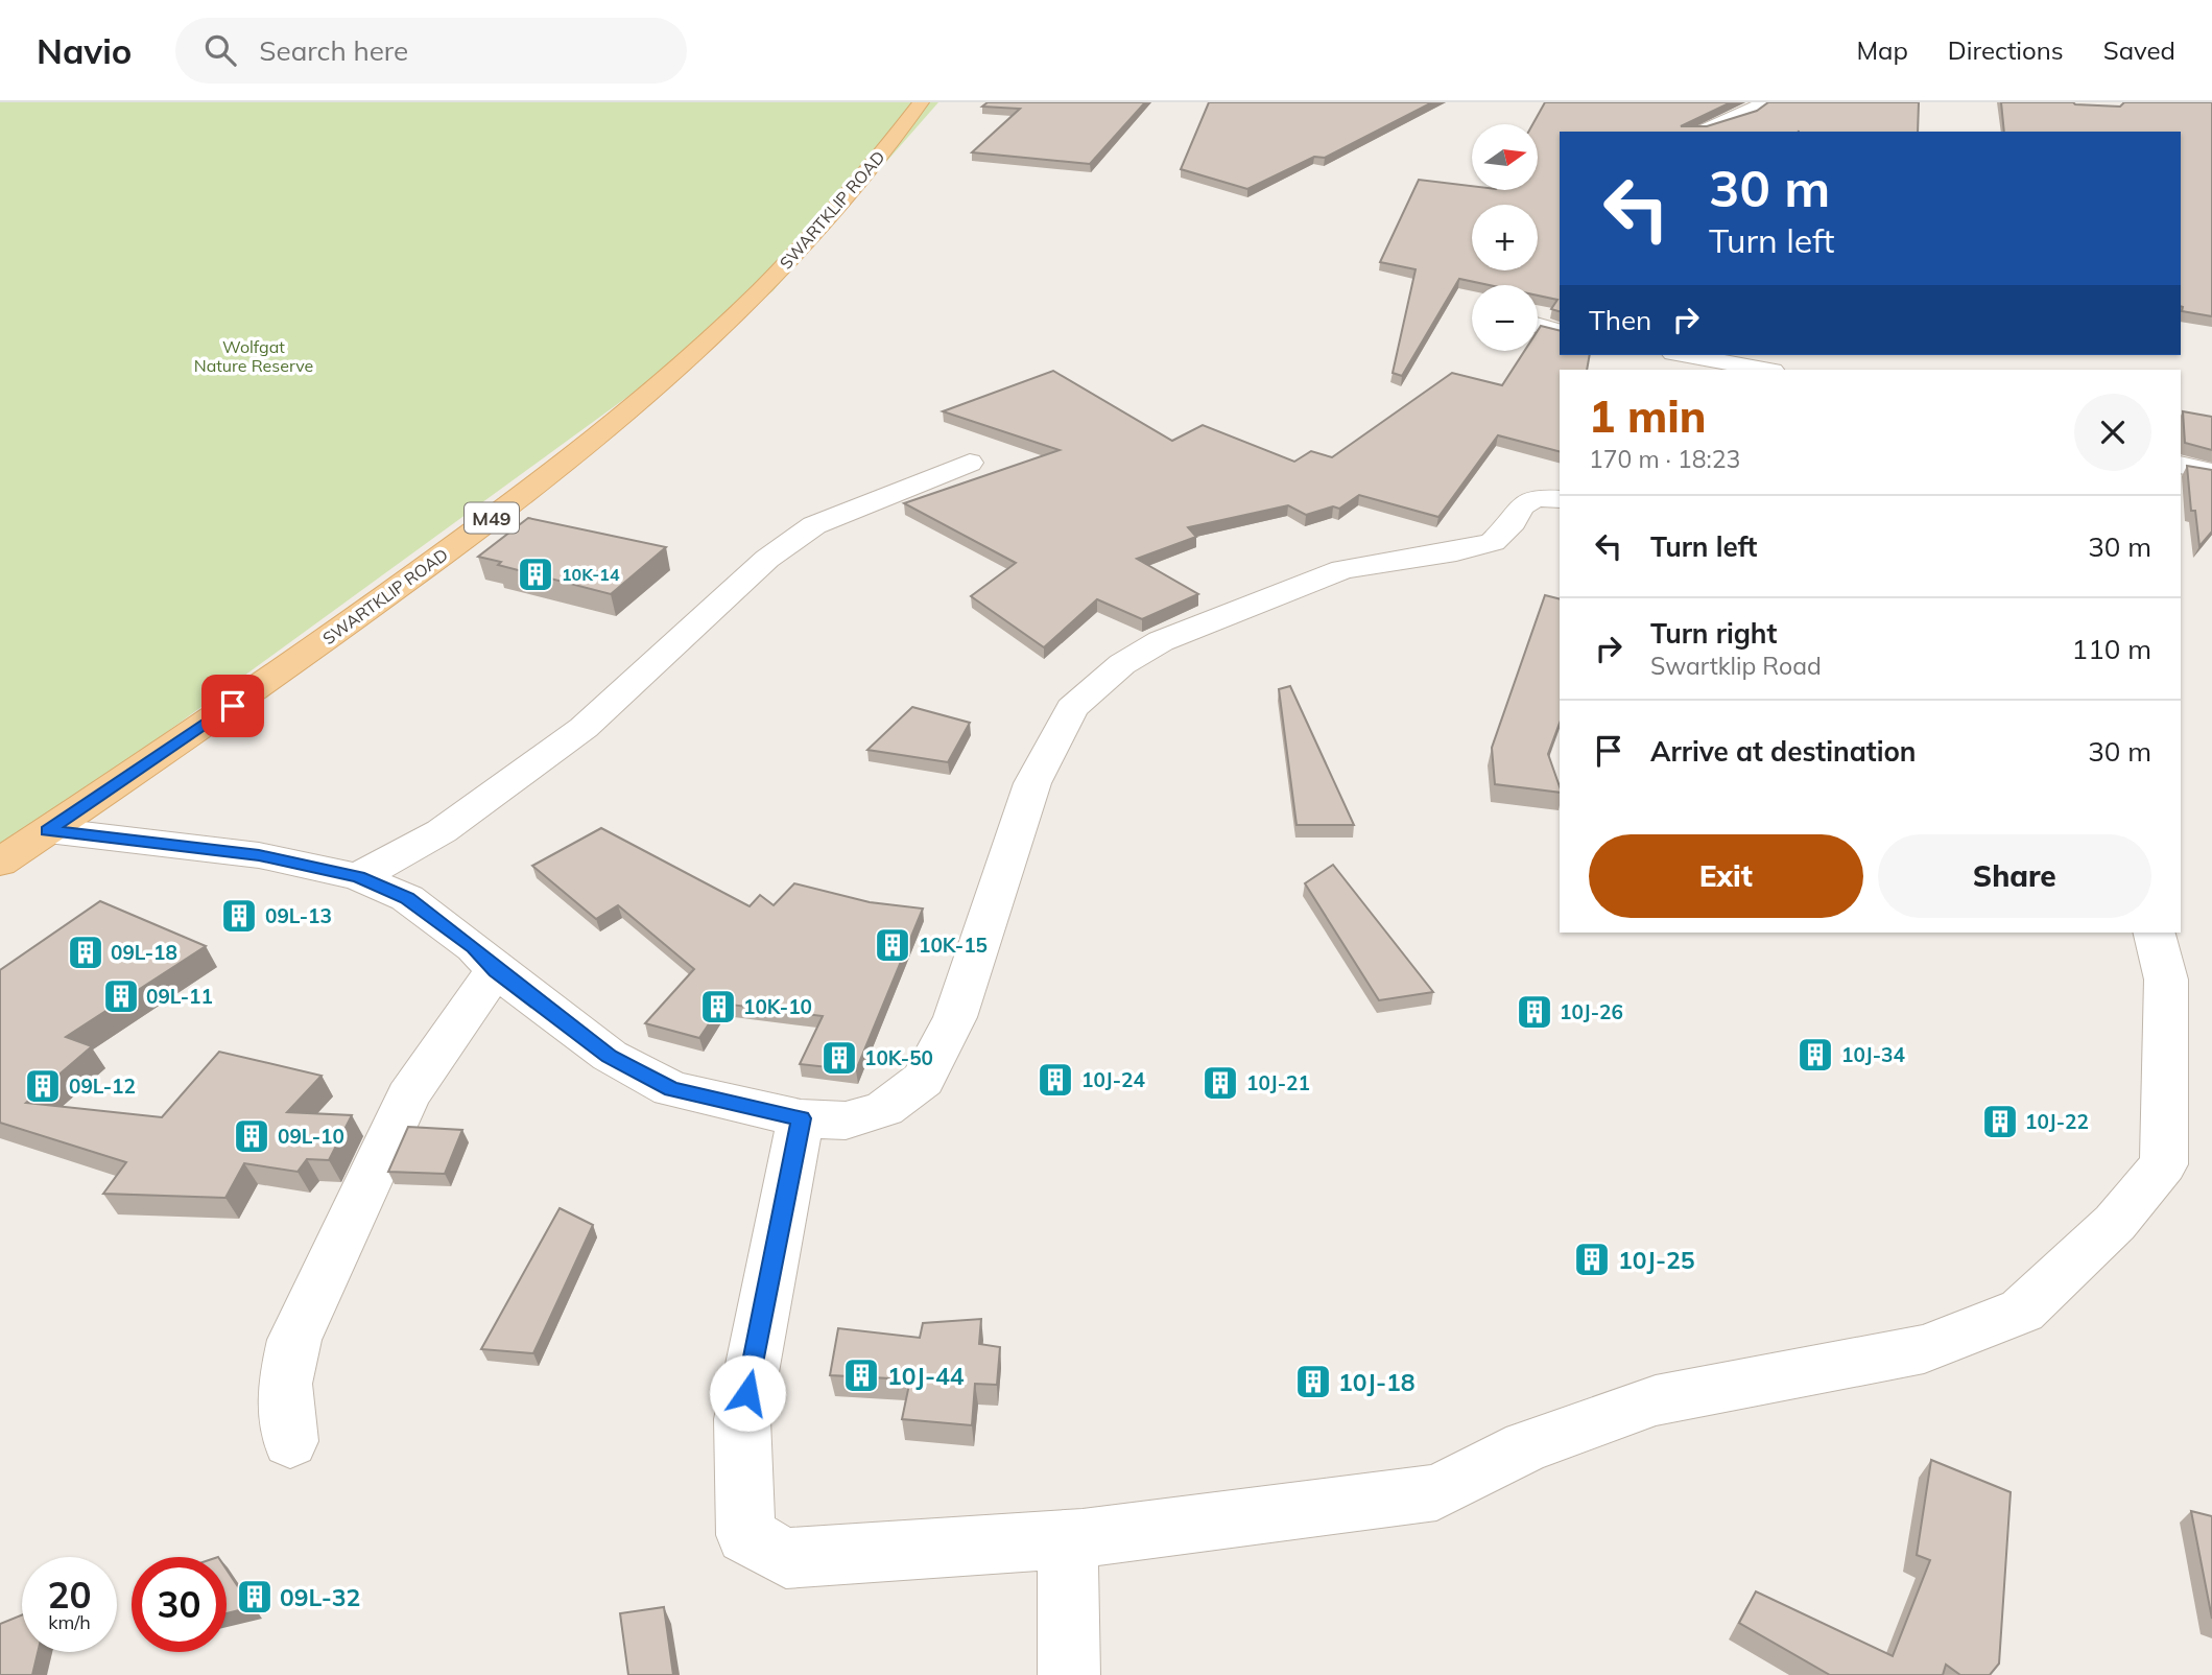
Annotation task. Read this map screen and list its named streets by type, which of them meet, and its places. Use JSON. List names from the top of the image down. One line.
{"streets":{"main road":["SWARTKLIP ROAD","M49"]},"parks":["Wolfgat Nature Reserve"],"places":{"building":["10K-14","09L-13","10K-15","09L-18","09L-11","10K-10","10J-26","10J-34","10K-50","10J-24","10J-21","09L-12","10J-22","09L-10","10J-25","10J-44","10J-18","09L-32"]},"north":"right","page":{"header":"Navio","search":"Search here","nav":["Map","Directions","Saved"],"map_buttons":["+","−"],"turn":["30 m","Turn left"],"then":"Then","heading":["1 min","170 m · 18:23"],"list":[{"name":"Turn left","value":"30 m"},{"name":"Turn right","note":"Swartklip Road","value":"110 m"},{"name":"Arrive at destination","value":"30 m"}],"buttons":["Exit","Share"],"speed":"20 km/h","limit":"30"}}
